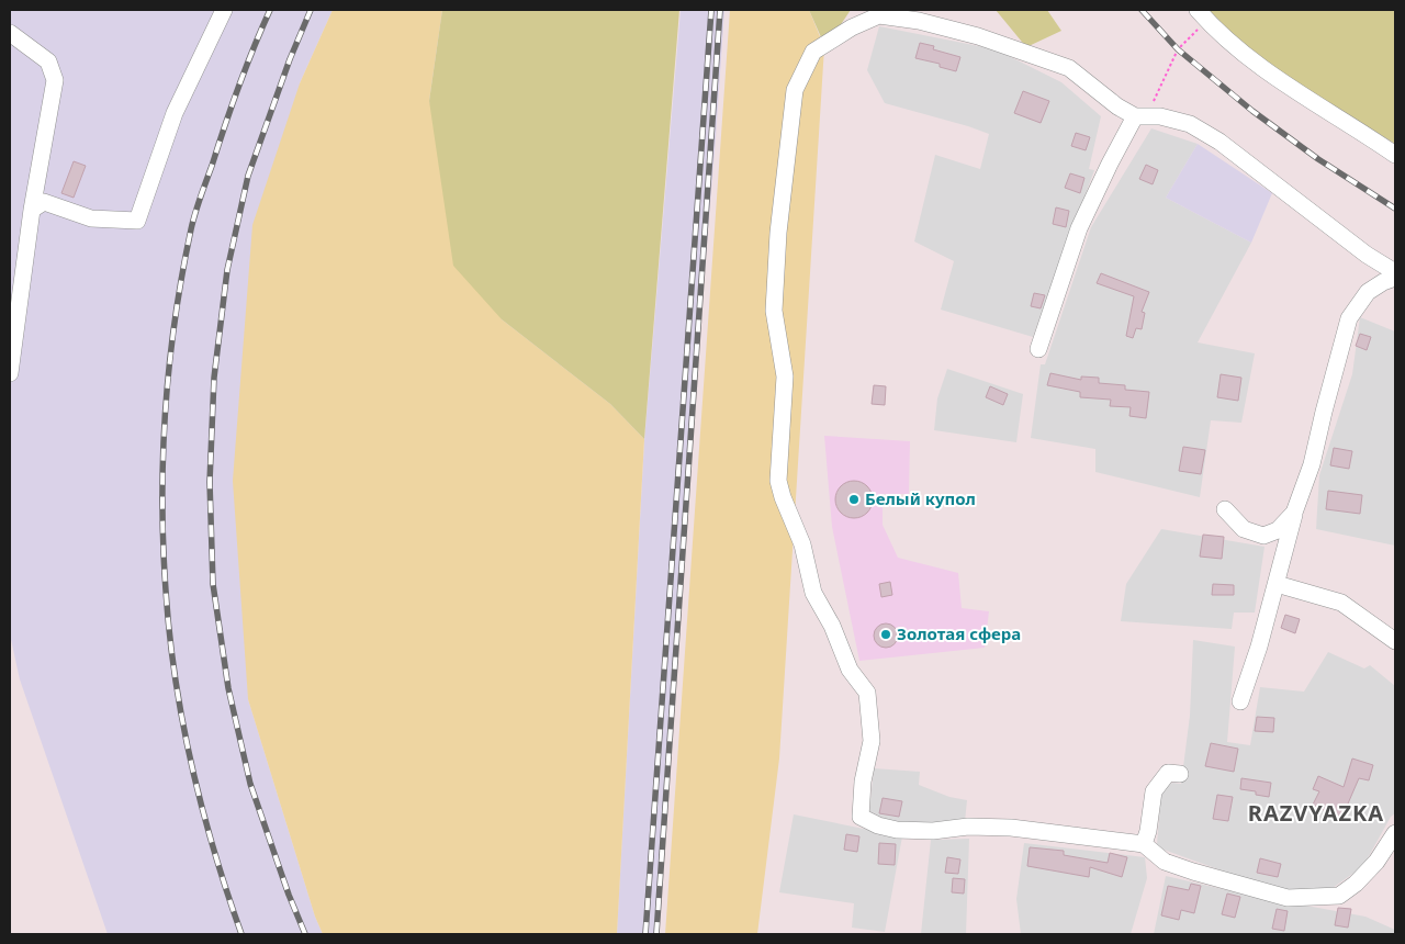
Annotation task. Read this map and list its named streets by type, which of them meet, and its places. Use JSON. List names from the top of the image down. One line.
{"districts":["RAZVYAZKA"],"places":["Белый купол","Золотая сфера"]}
